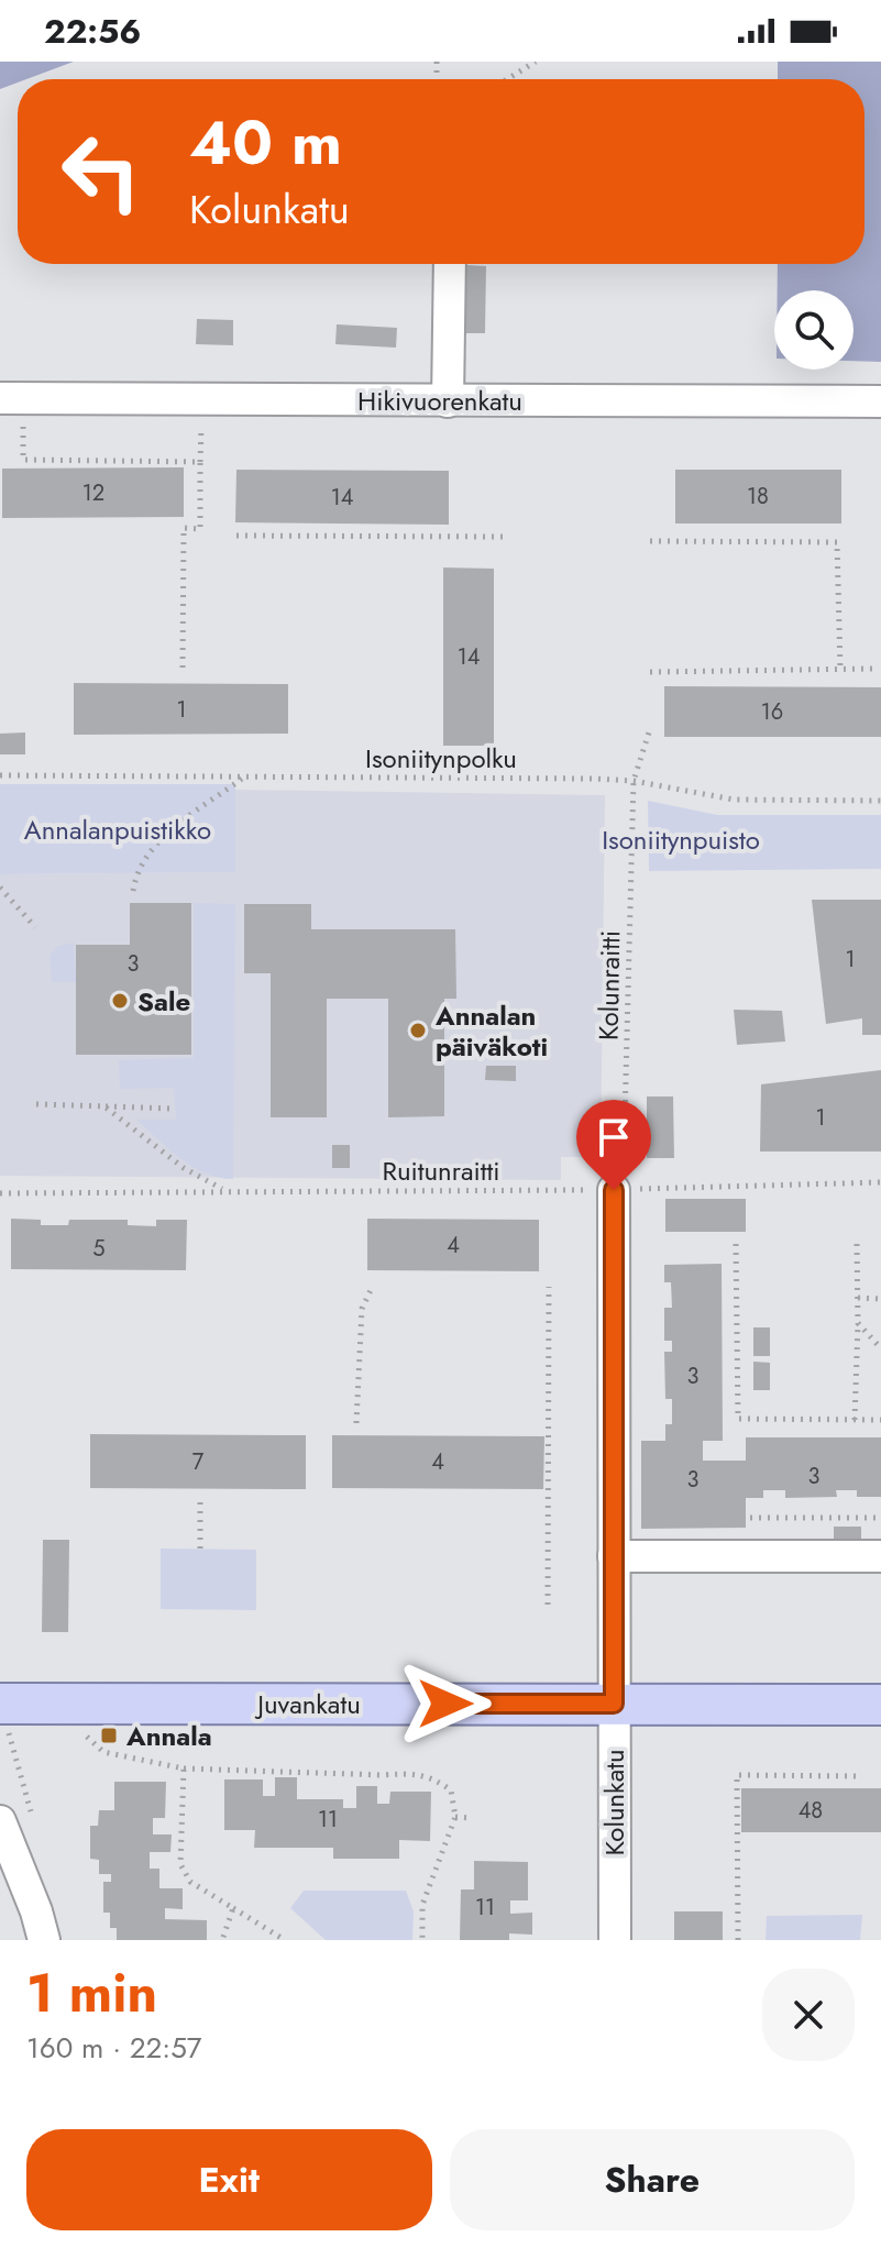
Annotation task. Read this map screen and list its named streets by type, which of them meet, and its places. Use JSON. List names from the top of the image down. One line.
{"streets":{"main road":["Juvankatu"],"street":["Hikivuorenkatu","Kolunkatu"],"path":["Isoniitynpolku","Kolunraitti","Ruitunraitti"]},"crossings":[["Isoniitynpolku","Kolunraitti"],["Kolunraitti","Ruitunraitti"],["Kolunraitti","Kolunkatu"],["Ruitunraitti","Kolunkatu"],["Juvankatu","Kolunkatu"]],"parks":["Annalanpuistikko","Isoniitynpuisto"],"places":{"other":["Sale","Annalan päiväkoti"],"transit":["Annala"]},"house_numbers":["12","18","14","14","1","16","1","3","1","4","5","3","7","4","3","3","48","11","11"],"page":{"status":"22:56","turn":["40 m","Kolunkatu"],"heading":["1 min","160 m · 22:57"],"buttons":["Exit","Share"]}}
